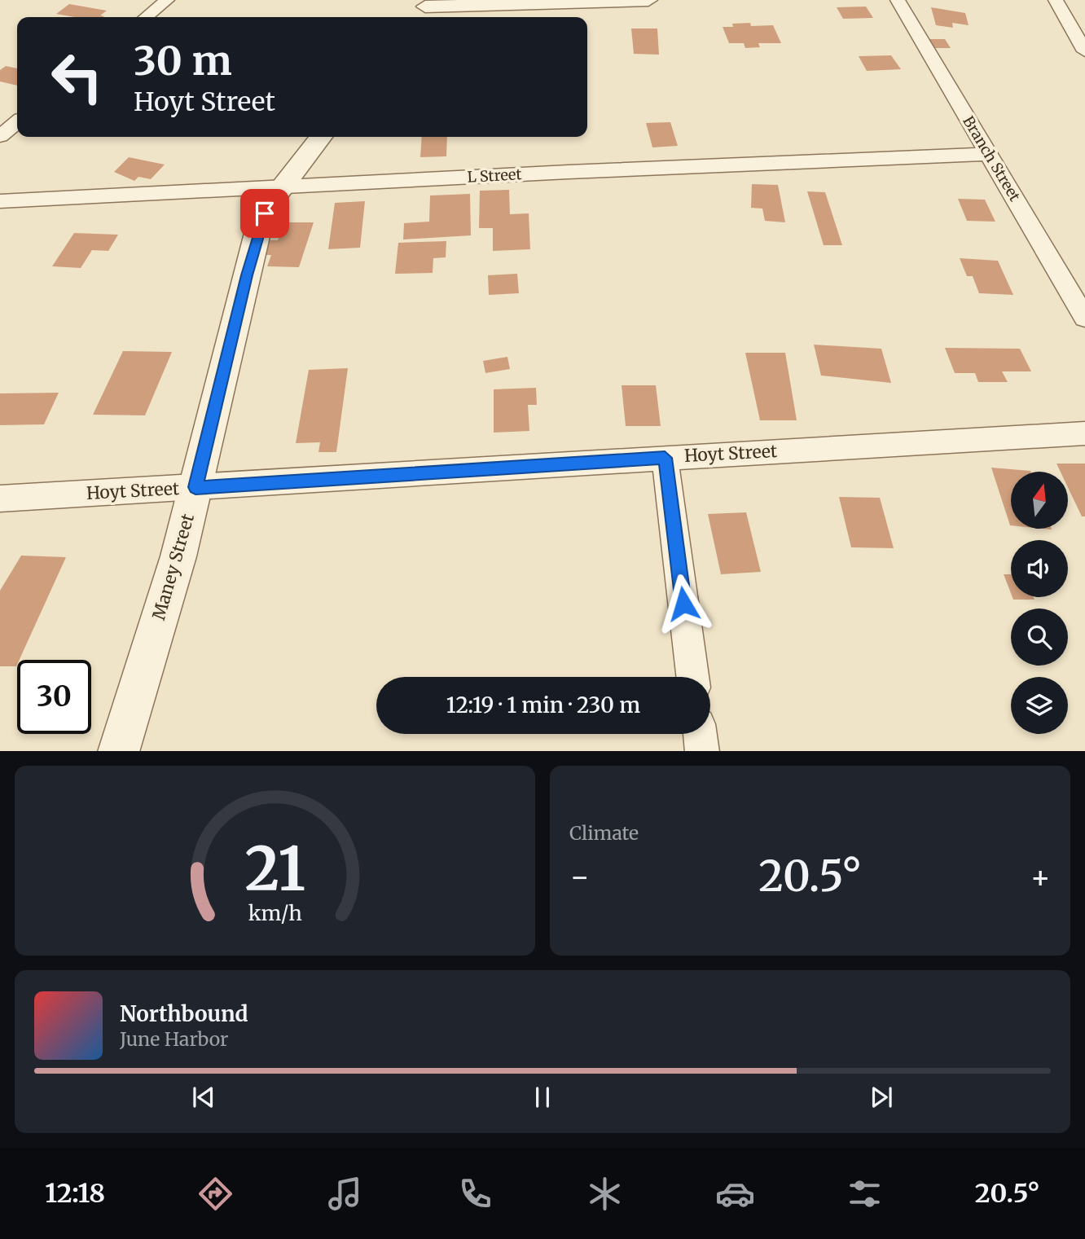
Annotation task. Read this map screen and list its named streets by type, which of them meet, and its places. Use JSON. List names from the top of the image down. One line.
{"streets":{"street":["Branch Street","L Street","Hoyt Street","Maney Street"]},"crossings":[["Branch Street","L Street"],["L Street","Maney Street"],["Hoyt Street","Maney Street"]],"north":"top","page":{"turn":["30 m","Hoyt Street"],"limit":"30","trip":"12:19 · 1 min · 230 m","tile":"Climate","heat":["−","20.5°","+"],"song":["Northbound","June Harbor"],"tabs":["12:18","20.5°"],"gauge":["21","km/h"]}}
